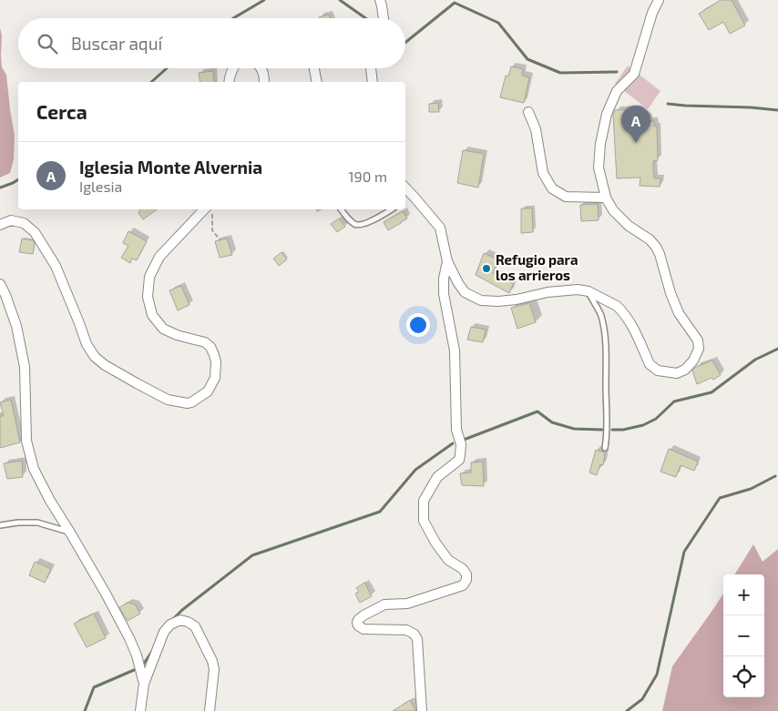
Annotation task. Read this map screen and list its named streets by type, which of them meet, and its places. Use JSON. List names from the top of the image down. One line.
{"places":["Refugio para los arrieros"],"page":{"search":"Buscar aquí","heading":"Cerca","pins":"A","list":[{"mark":"A","name":"Iglesia Monte Alvernia","note":"Iglesia","value":"190 m"}],"map_buttons":["+","−"]}}
